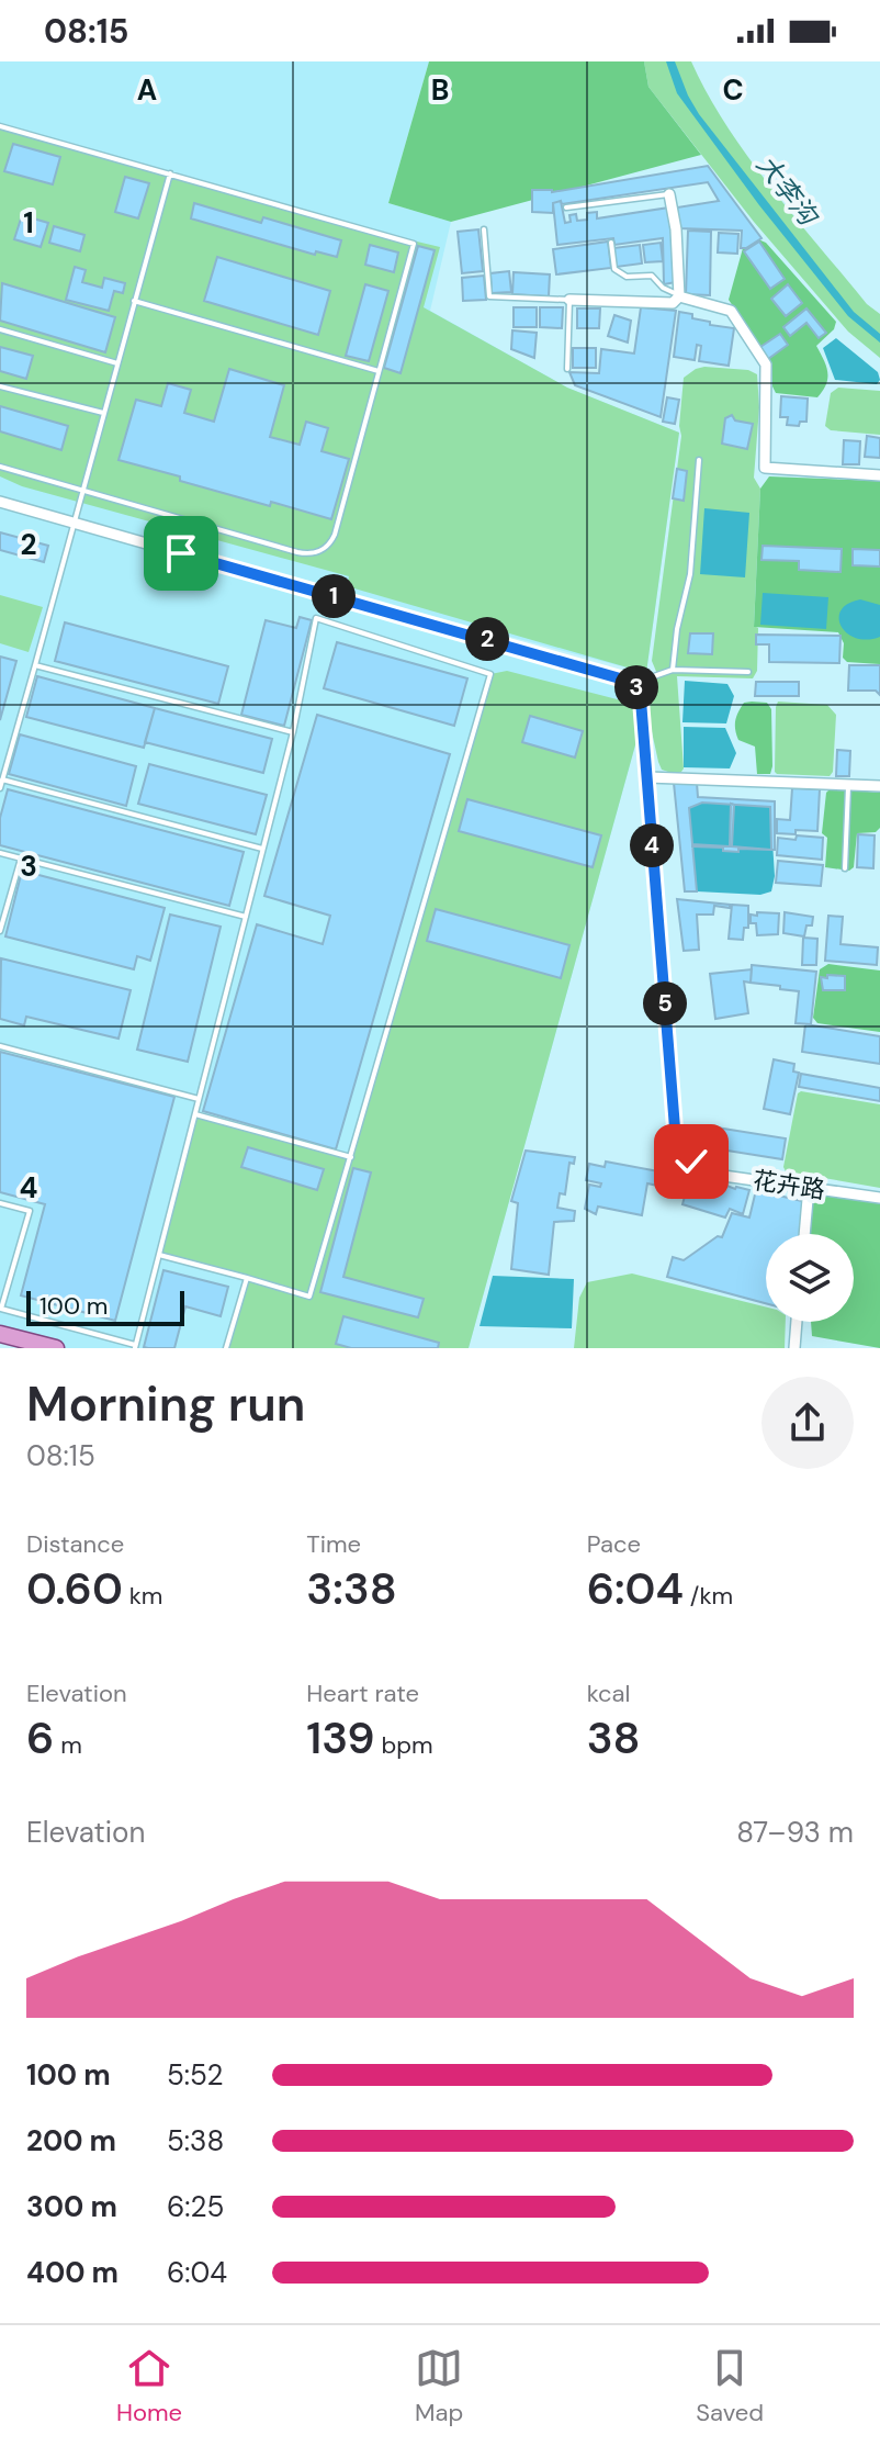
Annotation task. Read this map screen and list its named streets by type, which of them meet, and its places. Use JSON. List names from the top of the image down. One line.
{"streets":{"street":["花卉路"]},"water":["大李沟"],"scale_bar":"100 m","page":{"status":"08:15","pins":["1","2","3","4","5"],"scale":"100 m","heading":["Morning run","08:15"],"stats":[["Distance","0.60 km"],["Time","3:38"],["Pace","6:04 /km"],["Elevation","6 m"],["Heart rate","139 bpm"],["kcal","38"]],"chart":["Elevation","87–93 m"],"list":[{"name":"100 m","note":"5:52"},{"name":"200 m","note":"5:38"},{"name":"300 m","note":"6:25"},{"name":"400 m","note":"6:04"}],"tabs":["Home","Map","Saved"]},"grid":{"columns":["A","B","C"],"rows":["1","2","3","4"]}}
